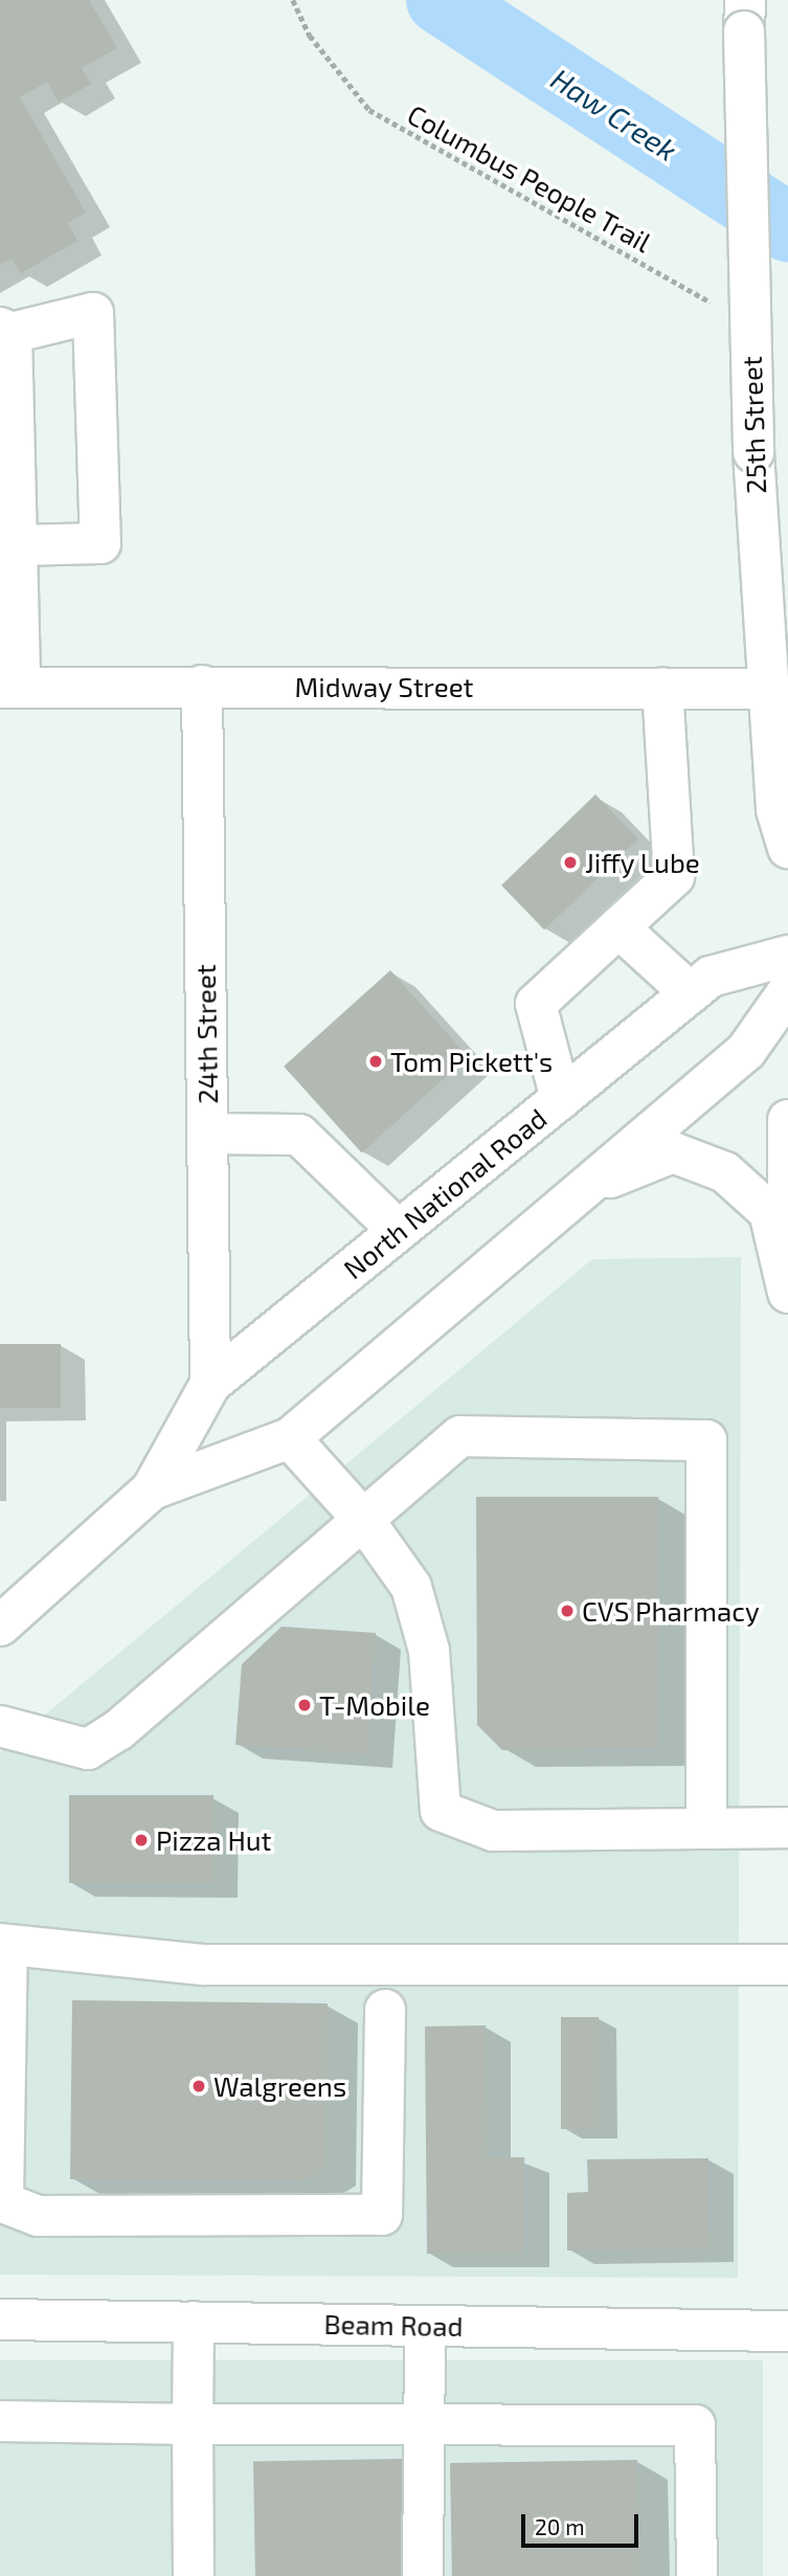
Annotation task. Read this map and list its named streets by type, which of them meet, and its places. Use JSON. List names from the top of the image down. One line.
{"streets":{"main road":["25th Street","Midway Street","24th Street","North National Road","Beam Road"],"path":["Columbus People Trail"]},"crossings":[["25th Street","Midway Street"],["Midway Street","24th Street"],["24th Street","North National Road"]],"water":["Haw Creek"],"places":["Jiffy Lube","Tom Pickett's","CVS Pharmacy","T-Mobile","Pizza Hut","Walgreens"],"scale_bar":"20 m"}
